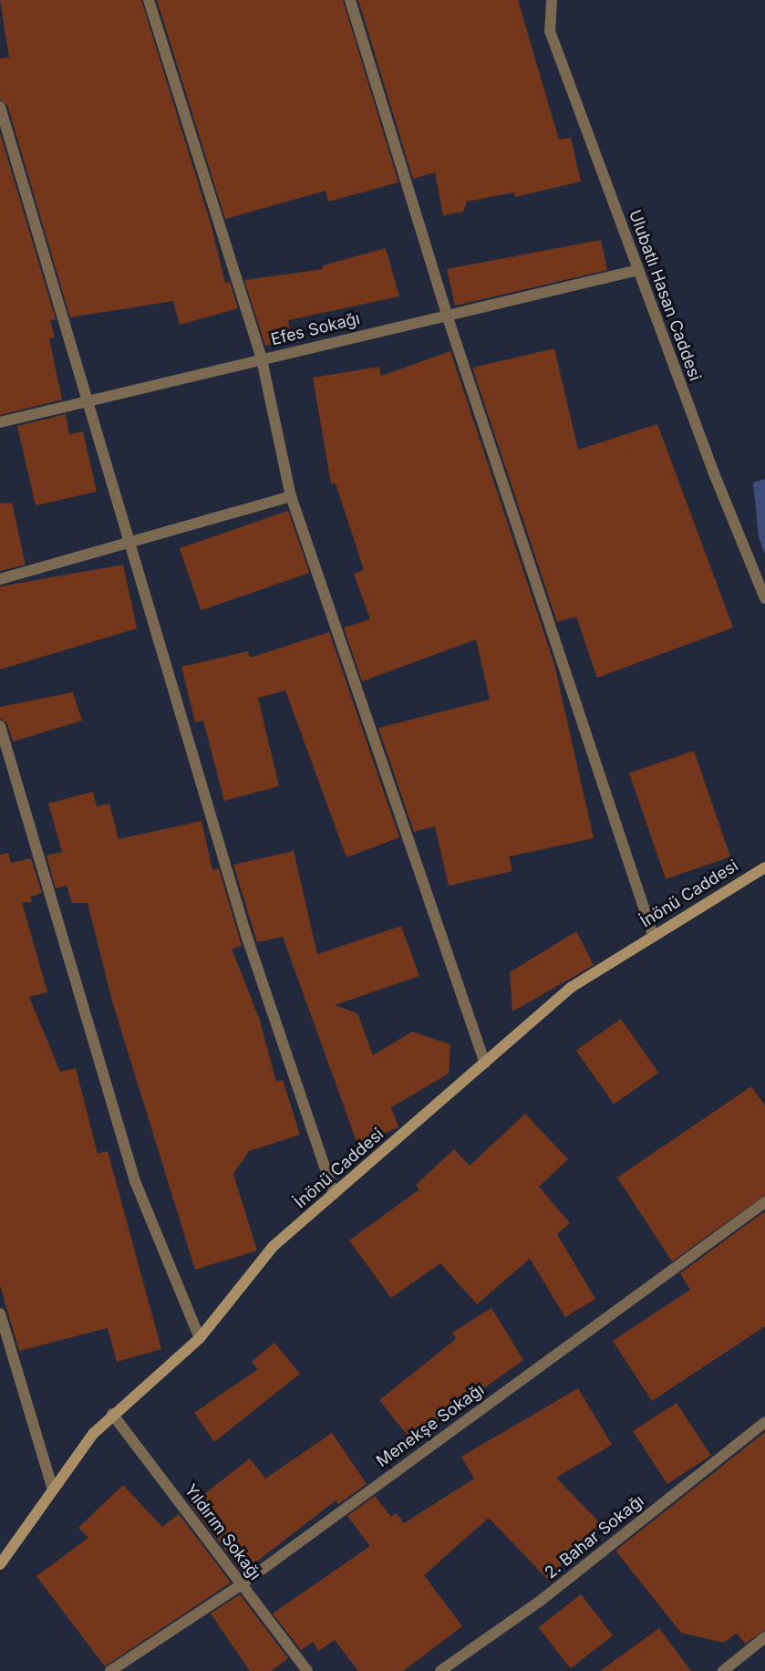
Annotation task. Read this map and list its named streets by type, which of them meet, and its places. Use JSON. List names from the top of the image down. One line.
{"streets":{"main road":["İnönü Caddesi"],"street":["Ulubatlı Hasan Caddesi","Efes Sokağı","Menekşe Sokağı","Yıldırım Sokağı","2. Bahar Sokağı"]},"crossings":[["Ulubatlı Hasan Caddesi","Efes Sokağı"],["İnönü Caddesi","Yıldırım Sokağı"],["Menekşe Sokağı","Yıldırım Sokağı"]]}
